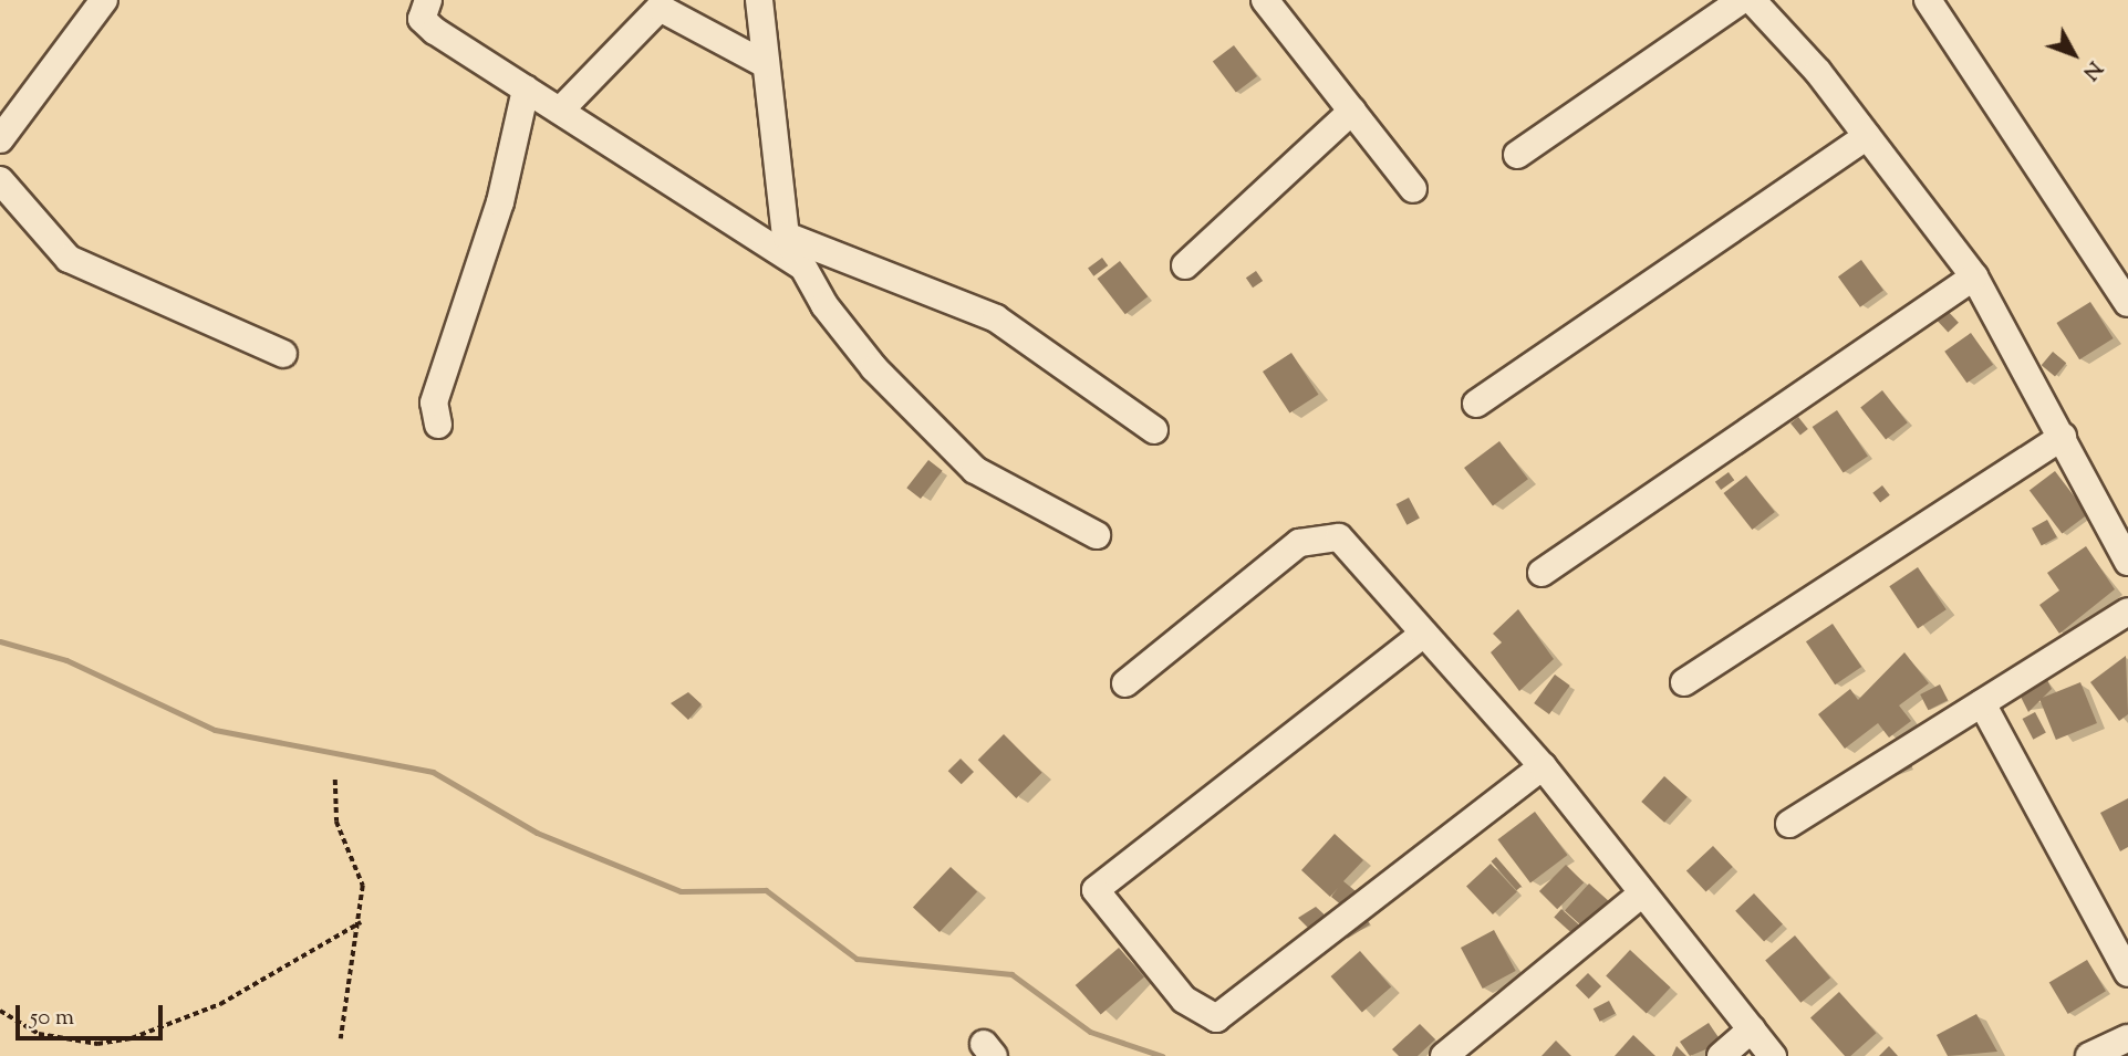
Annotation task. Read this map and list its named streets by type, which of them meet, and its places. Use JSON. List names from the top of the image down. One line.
{"scale_bar":"50 m","north":"bottom right"}
